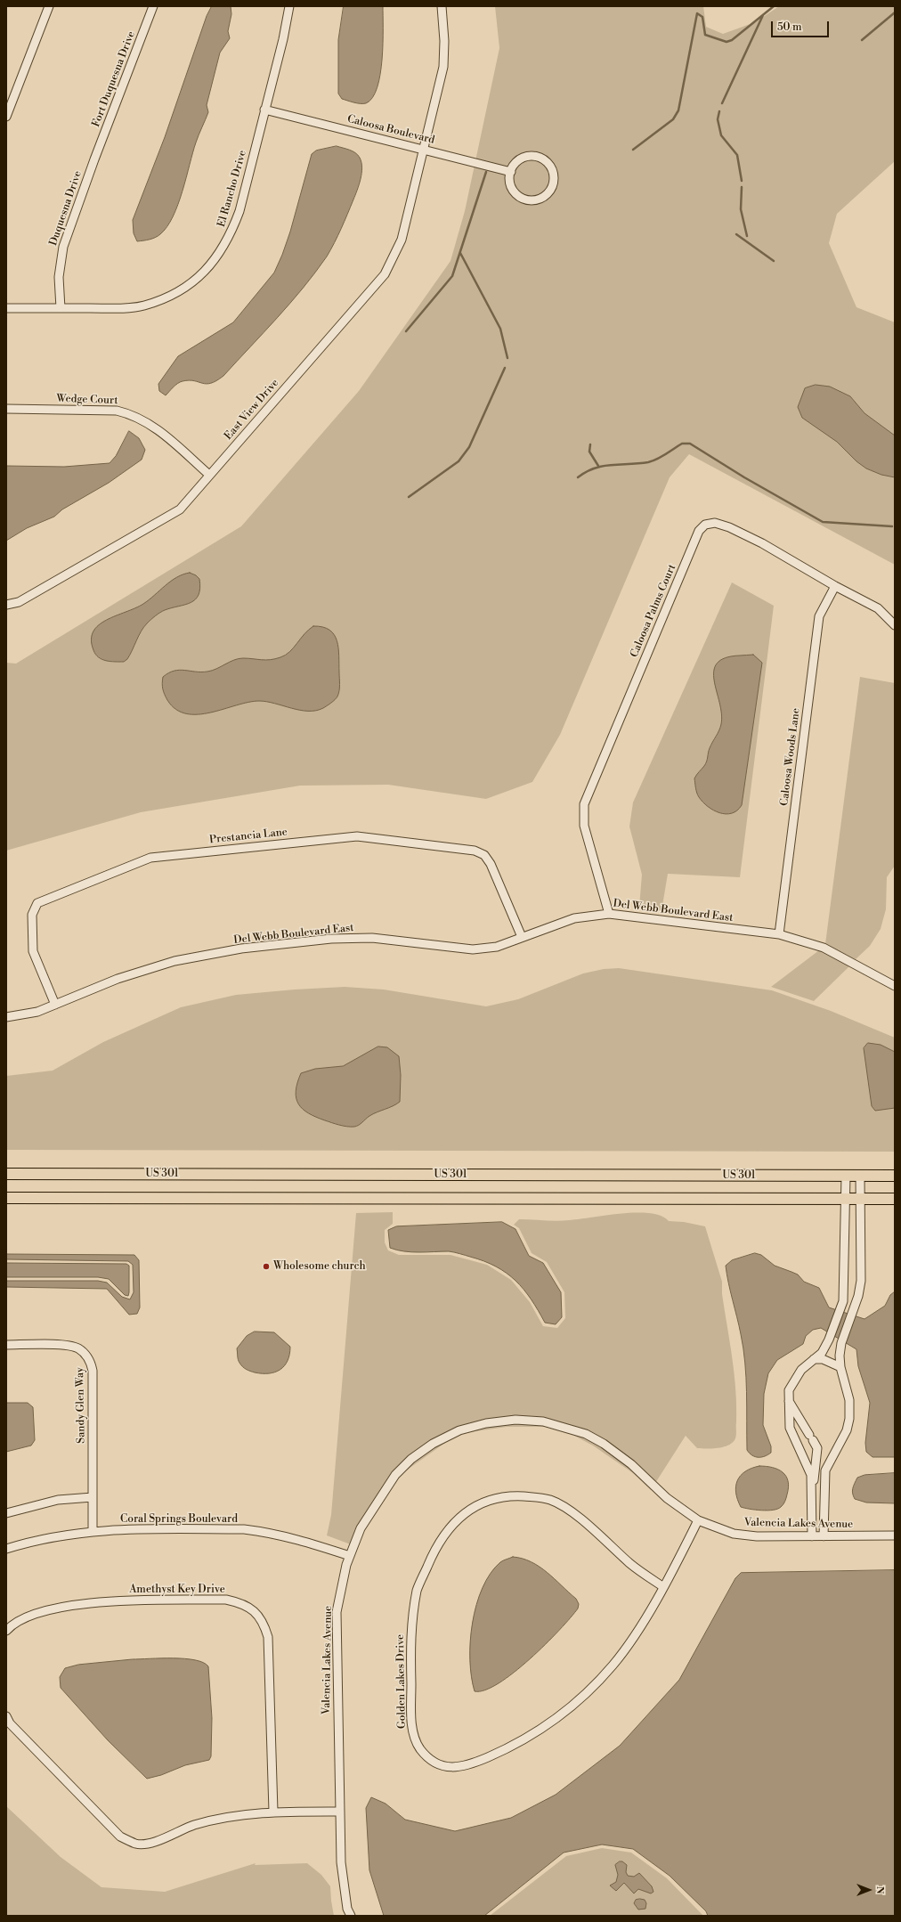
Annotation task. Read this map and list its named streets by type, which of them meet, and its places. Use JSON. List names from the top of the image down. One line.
{"streets":{"main road":["US 301"],"street":["Fort Duquesna Drive","Caloosa Boulevard","El Rancho Drive","Duquesna Drive","Wedge Court","East View Drive","Caloosa Palms Court","Caloosa Woods Lane","Prestancia Lane","Del Webb Boulevard East","Sandy Glen Way","Coral Springs Boulevard","Valencia Lakes Avenue","Amethyst Key Drive","Golden Lakes Drive"]},"crossings":[["Fort Duquesna Drive","Duquesna Drive"],["Caloosa Boulevard","El Rancho Drive"],["Caloosa Boulevard","East View Drive"],["El Rancho Drive","Duquesna Drive"],["Wedge Court","East View Drive"],["Caloosa Palms Court","Caloosa Woods Lane"],["Caloosa Palms Court","Del Webb Boulevard East"],["Caloosa Woods Lane","Del Webb Boulevard East"],["Prestancia Lane","Del Webb Boulevard East"],["Sandy Glen Way","Coral Springs Boulevard"],["Coral Springs Boulevard","Valencia Lakes Avenue"],["Valencia Lakes Avenue","Golden Lakes Drive"]],"places":["Wholesome church"],"scale_bar":"50 m","north":"right"}
